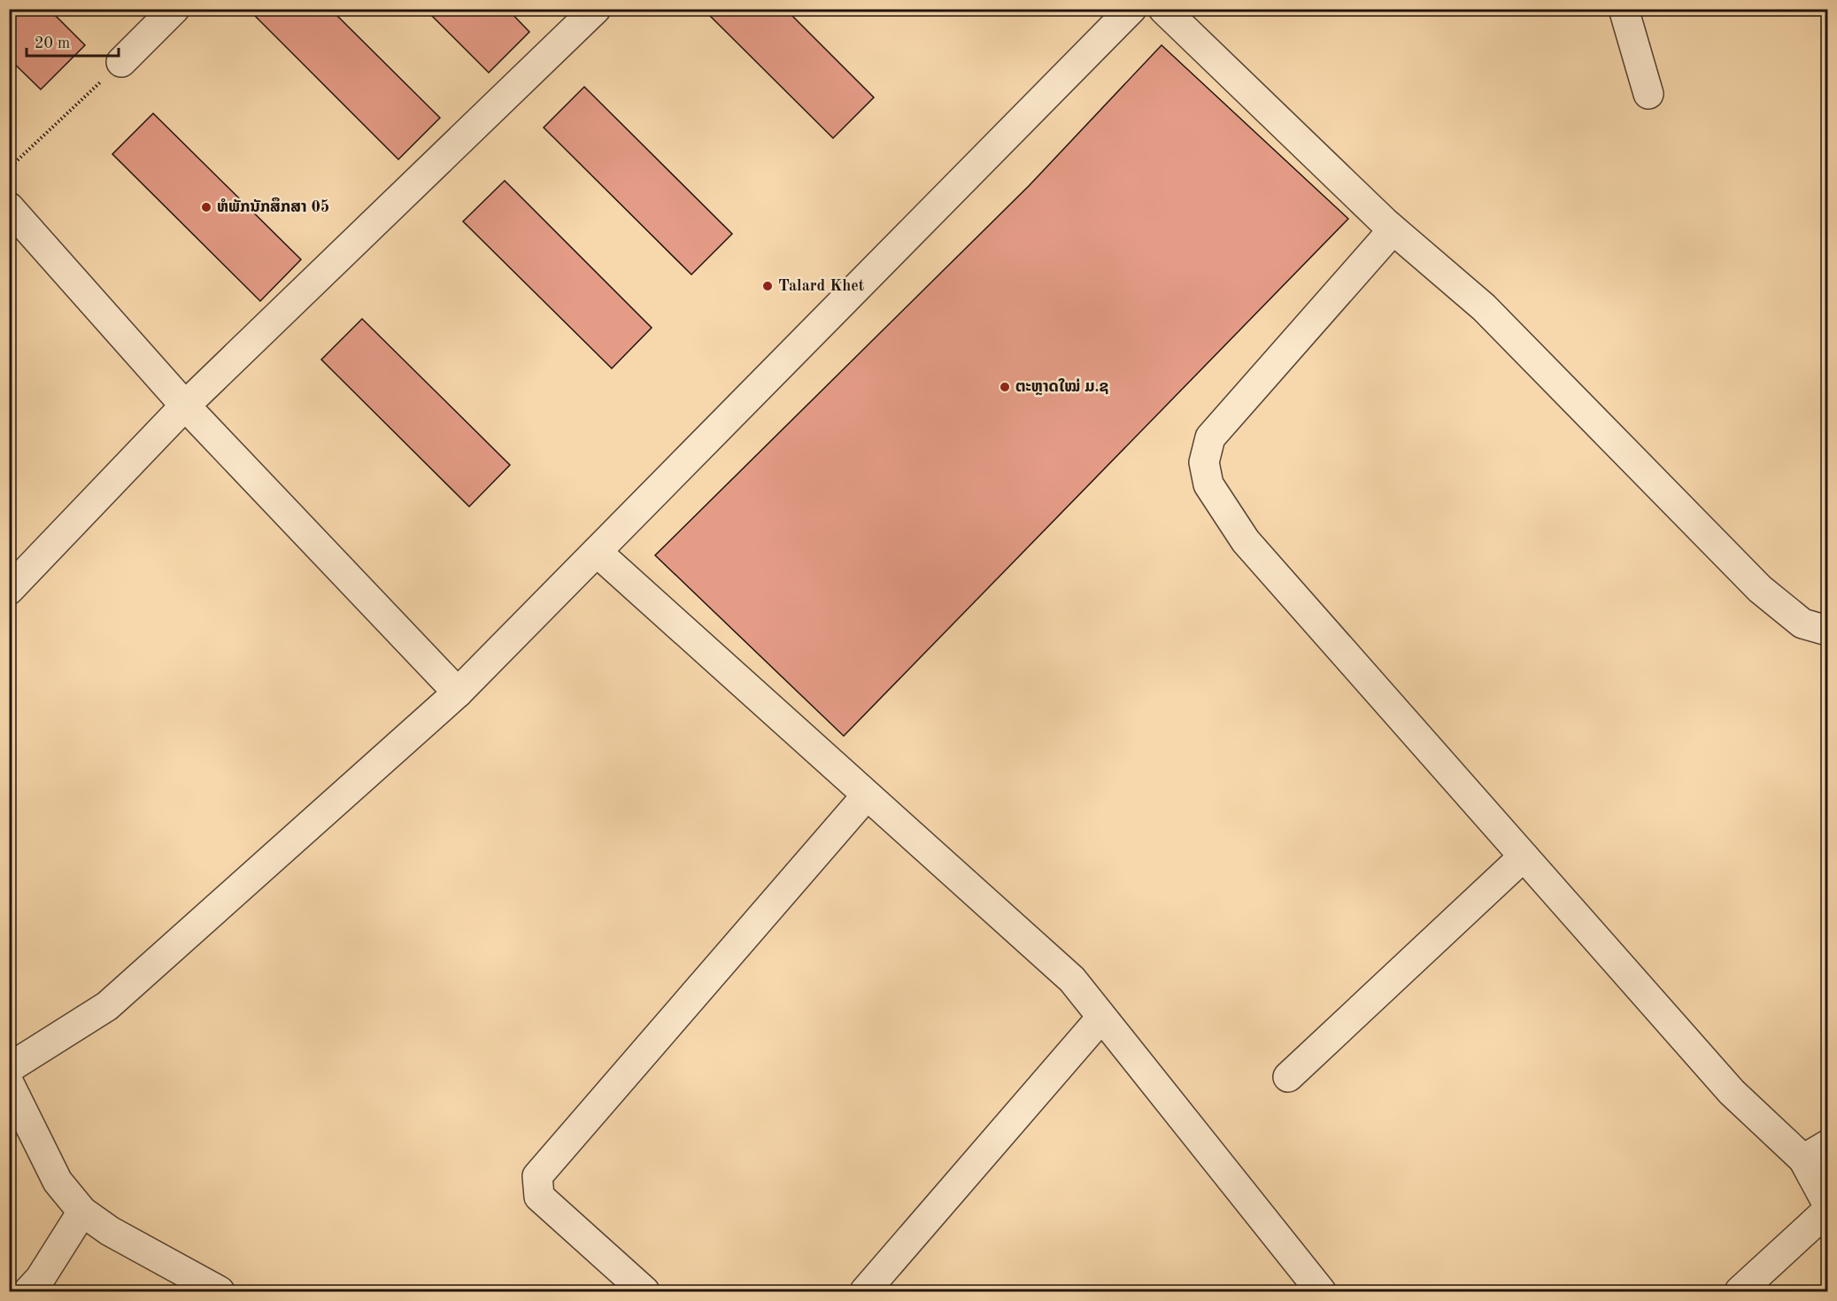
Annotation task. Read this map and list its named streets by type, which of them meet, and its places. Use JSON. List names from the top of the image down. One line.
{"places":["ຫໍພັກນັກສຶກສາ 05","Talard Khet","ຕະຫຼາດໃໝ່ ມ.ຊ"],"scale_bar":"20 m"}
